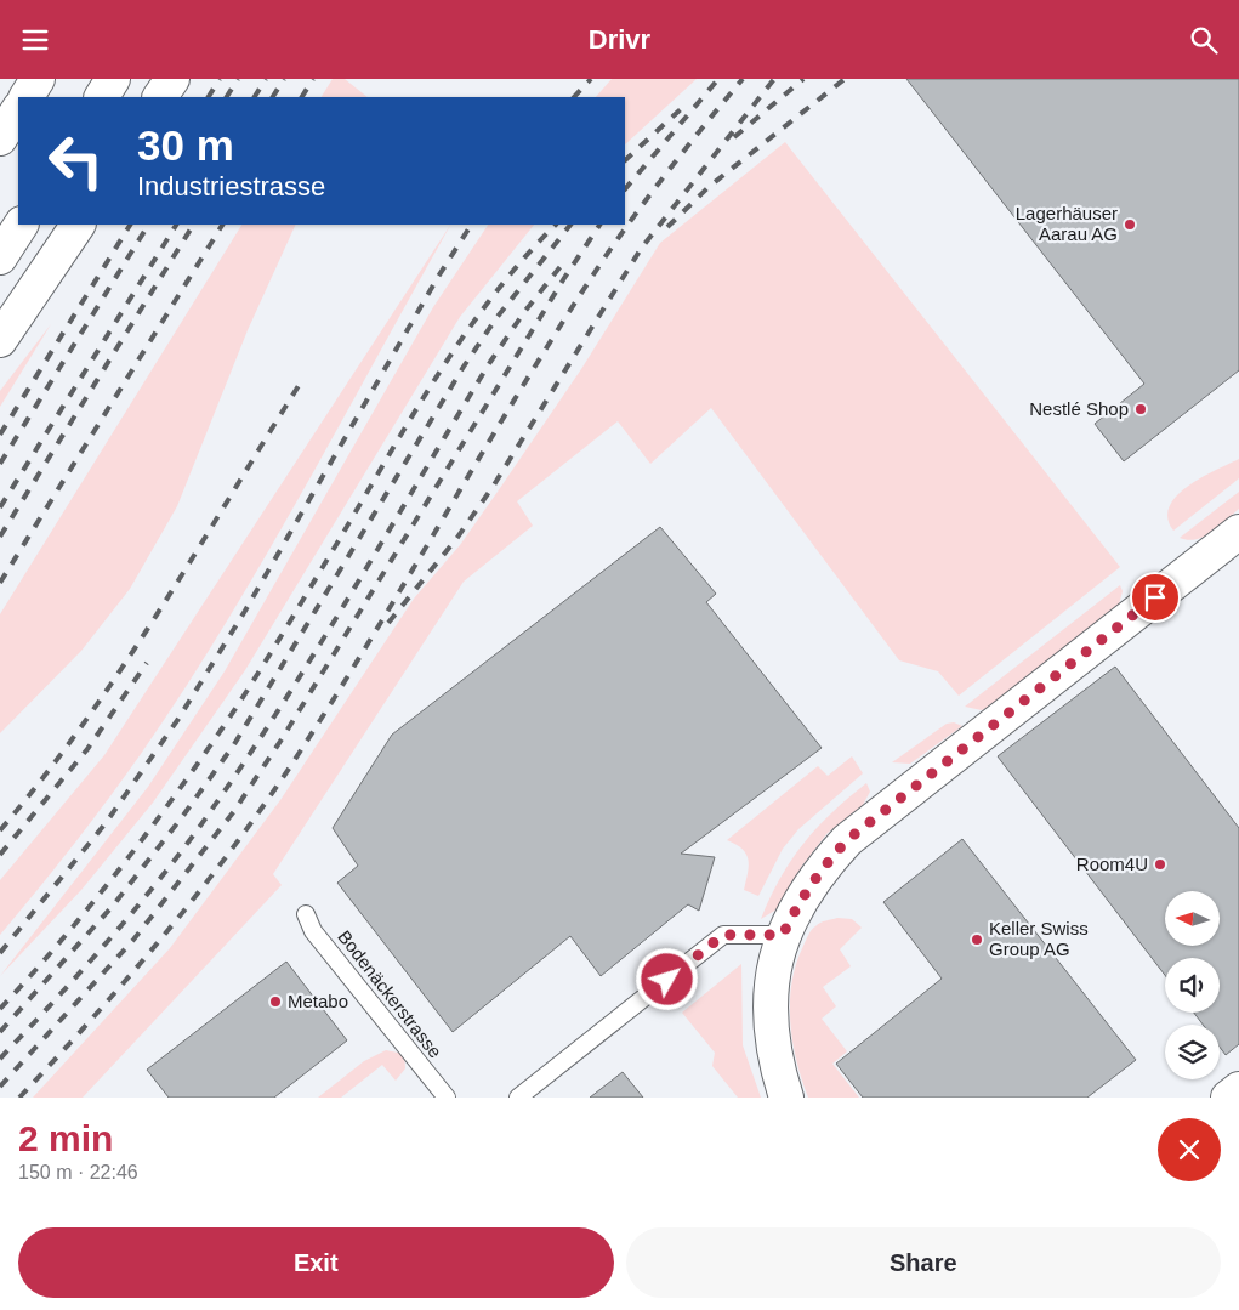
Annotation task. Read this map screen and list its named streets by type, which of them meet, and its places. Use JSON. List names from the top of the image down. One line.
{"streets":{"lane":["Bodenäckerstrasse"]},"places":["Lagerhäuser Aarau AG","Nestlé Shop","Room4U","Keller Swiss Group AG","Metabo"],"north":"left","page":{"header":"Drivr","turn":["30 m","Industriestrasse"],"heading":["2 min","150 m · 22:46"],"buttons":["Exit","Share"]}}
